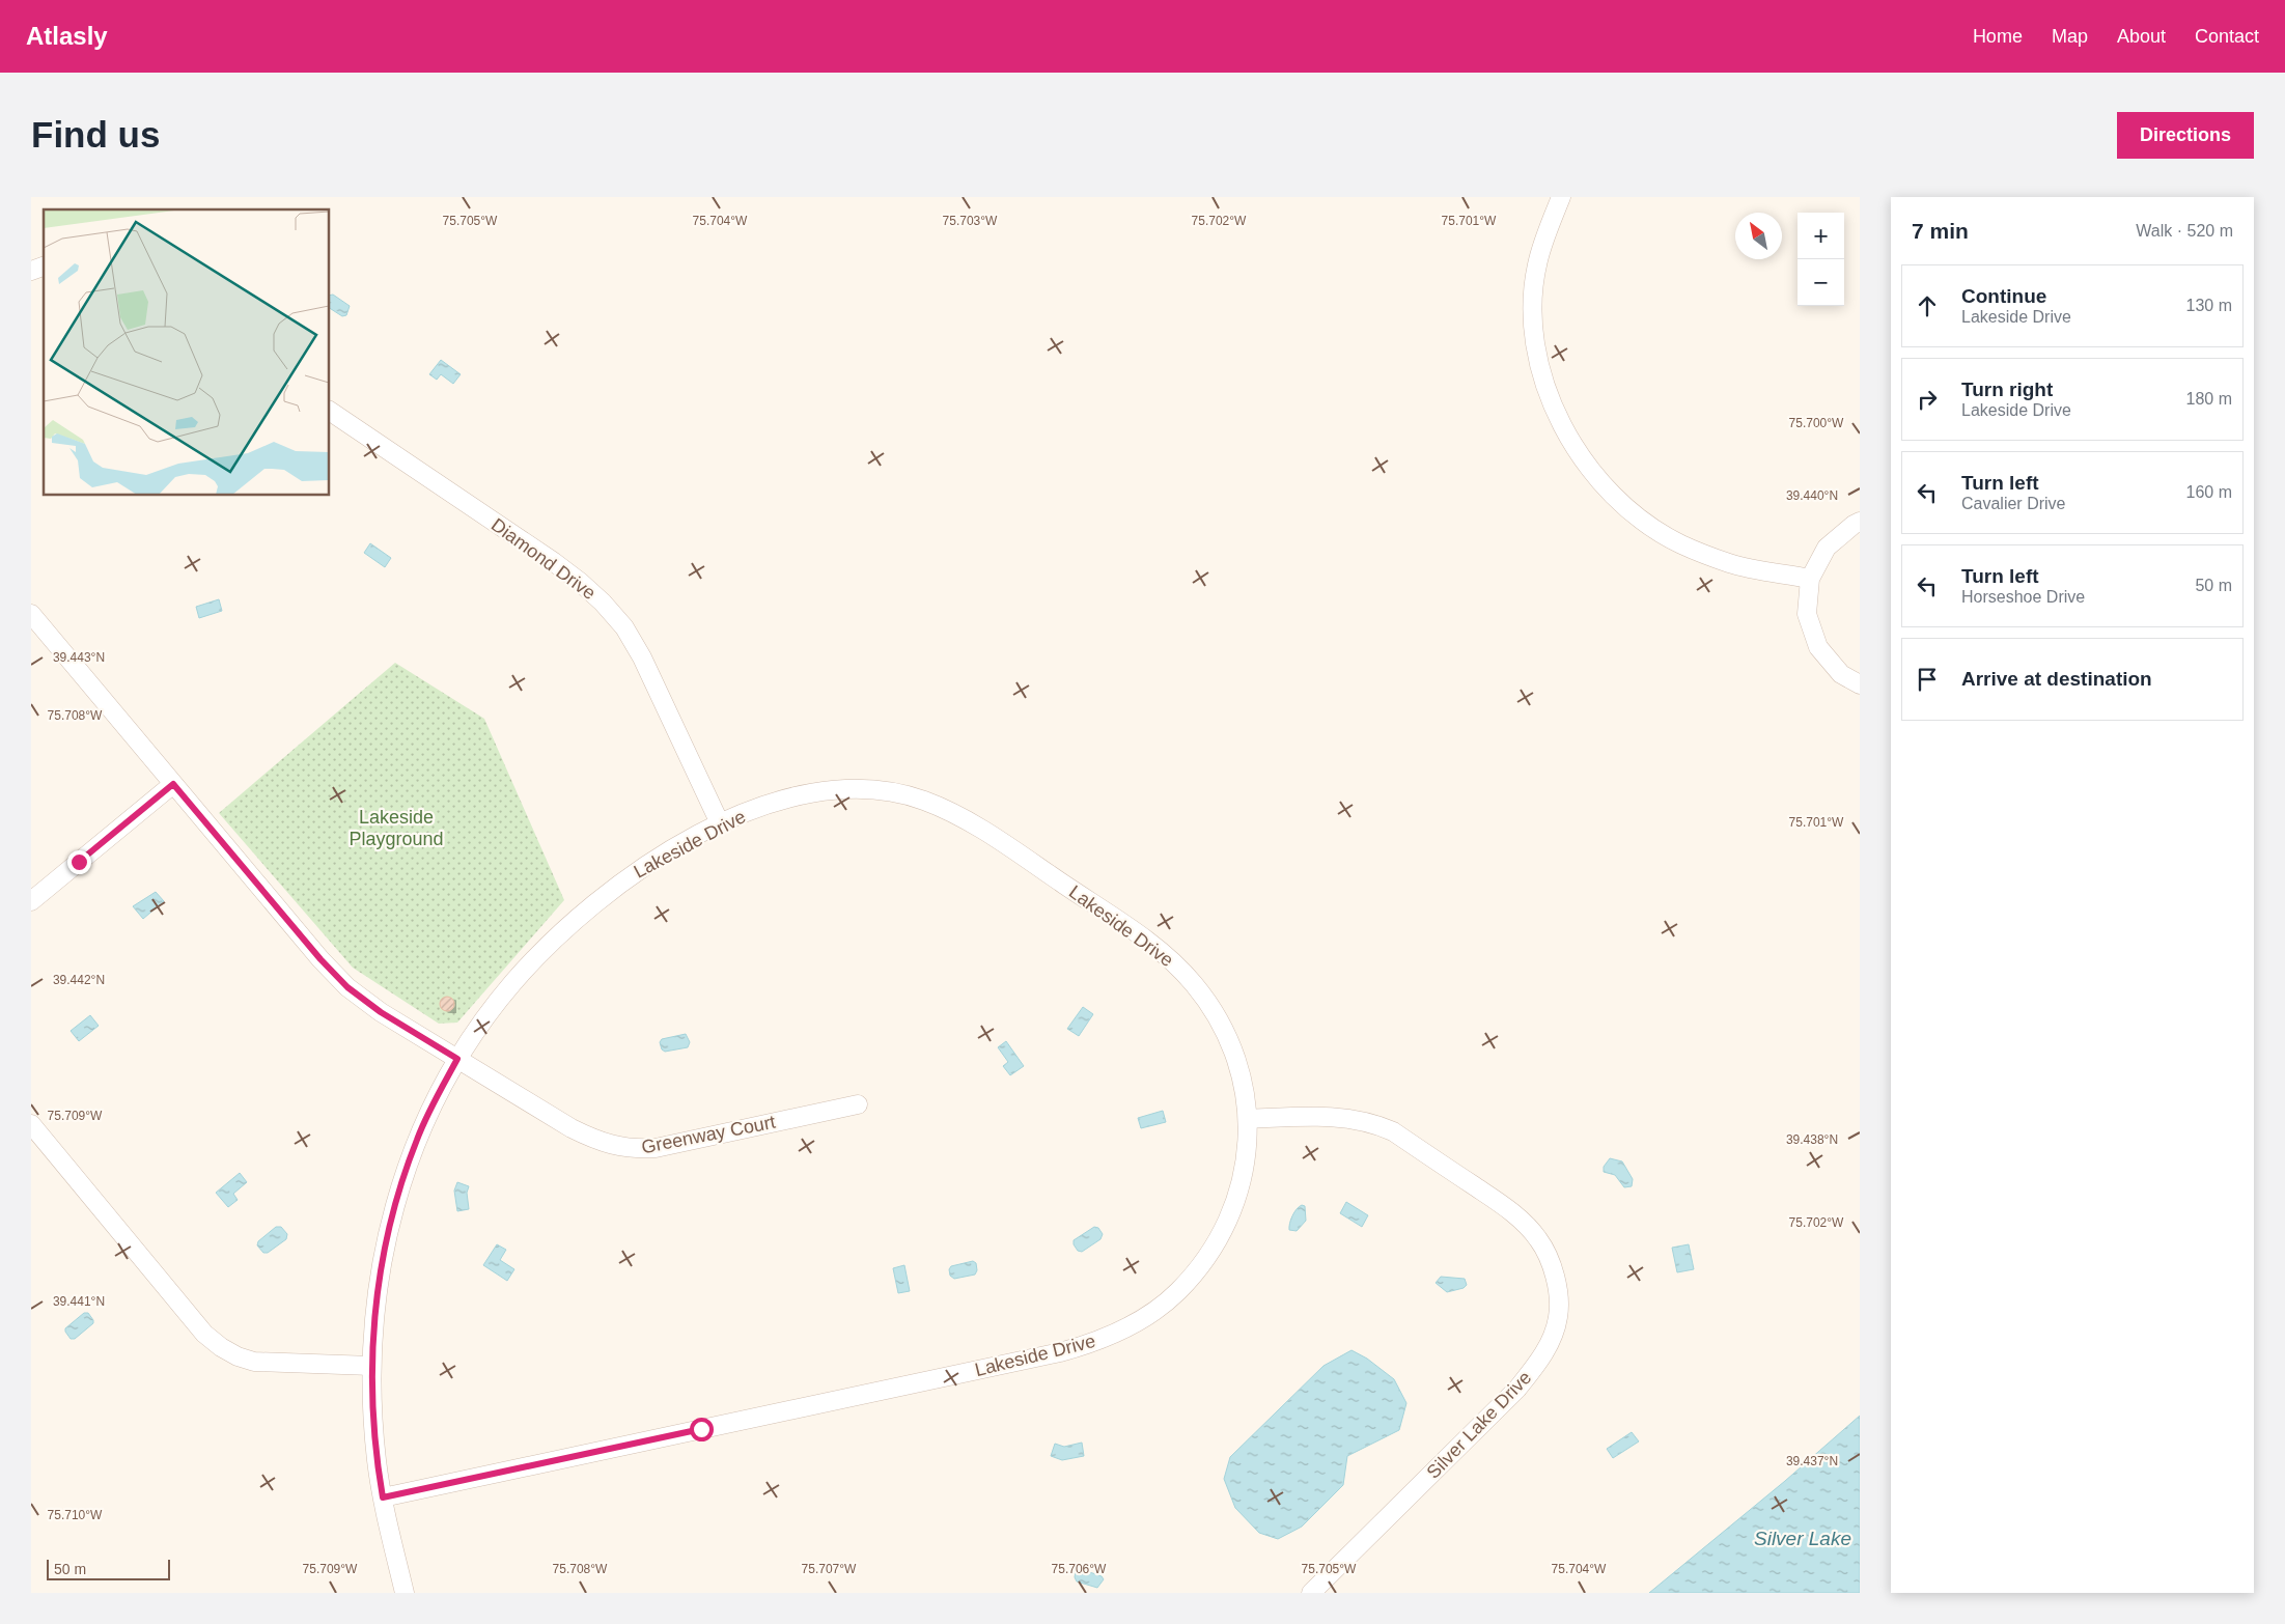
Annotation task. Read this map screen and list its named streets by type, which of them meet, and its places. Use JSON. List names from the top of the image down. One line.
{"streets":{"street":["Diamond Drive","Lakeside Drive","Greenway Court","Silver Lake Drive"]},"crossings":[["Diamond Drive","Lakeside Drive"],["Lakeside Drive","Greenway Court"],["Lakeside Drive","Silver Lake Drive"]],"water":["Silver Lake"],"parks":["Lakeside Playground"],"scale_bar":"50 m","north":"top left","page":{"header":"Atlasly","nav":["Home","Map","About","Contact"],"buttons":"Directions","title":"Find us","heading":["7 min","Walk · 520 m"],"map_buttons":["+","−"],"list":[["Continue","Lakeside Drive","130 m"],["Turn right","Lakeside Drive","180 m"],["Turn left","Cavalier Drive","160 m"],["Turn left","Horseshoe Drive","50 m"],"Arrive at destination"],"scale":"50 m"},"coordinates":["75.702°W","75.701°W","75.705°W","75.704°W","75.703°W","75.700°W","39.440°N","39.443°N","75.708°W","39.442°N","75.709°W","39.438°N","39.441°N","39.437°N","75.710°W","75.707°W","75.706°W"]}
